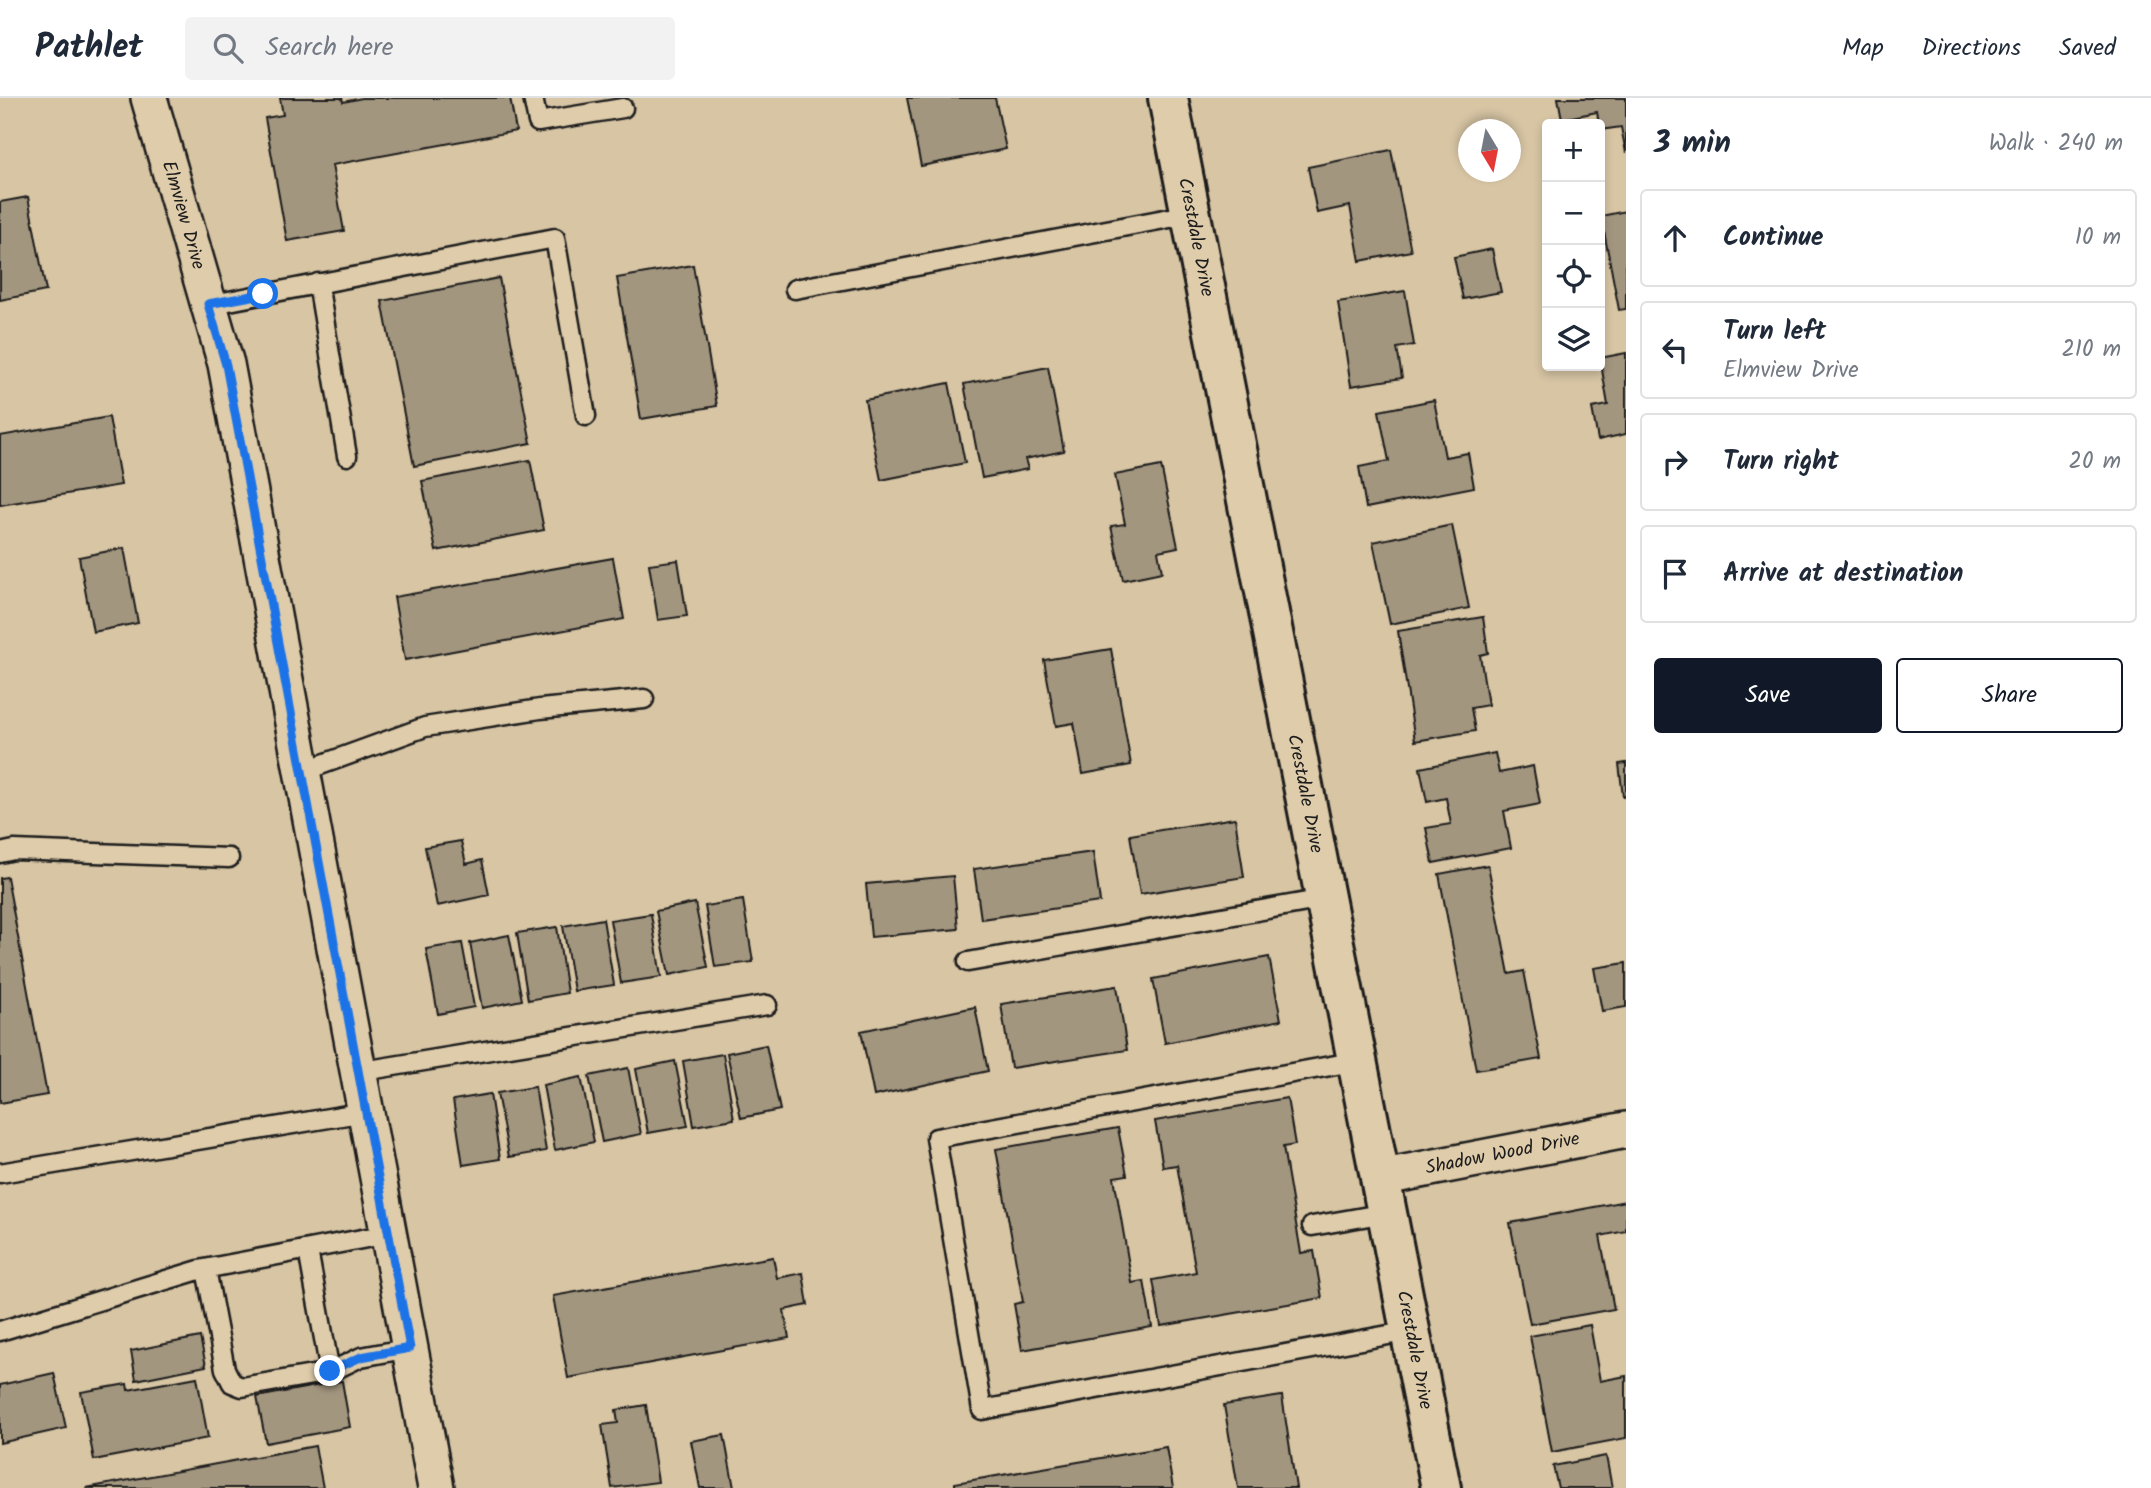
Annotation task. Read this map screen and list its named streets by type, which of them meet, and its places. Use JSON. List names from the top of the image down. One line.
{"streets":{"street":["Elmview Drive","Crestdale Drive","Shadow Wood Drive"]},"crossings":[["Crestdale Drive","Shadow Wood Drive"]],"north":"bottom","page":{"header":"Pathlet","search":"Search here","nav":["Map","Directions","Saved"],"heading":["3 min","Walk · 240 m"],"map_buttons":["+","−"],"list":[["Continue","10 m"],["Turn left","Elmview Drive","210 m"],["Turn right","20 m"],"Arrive at destination"],"buttons":["Save","Share"]}}
